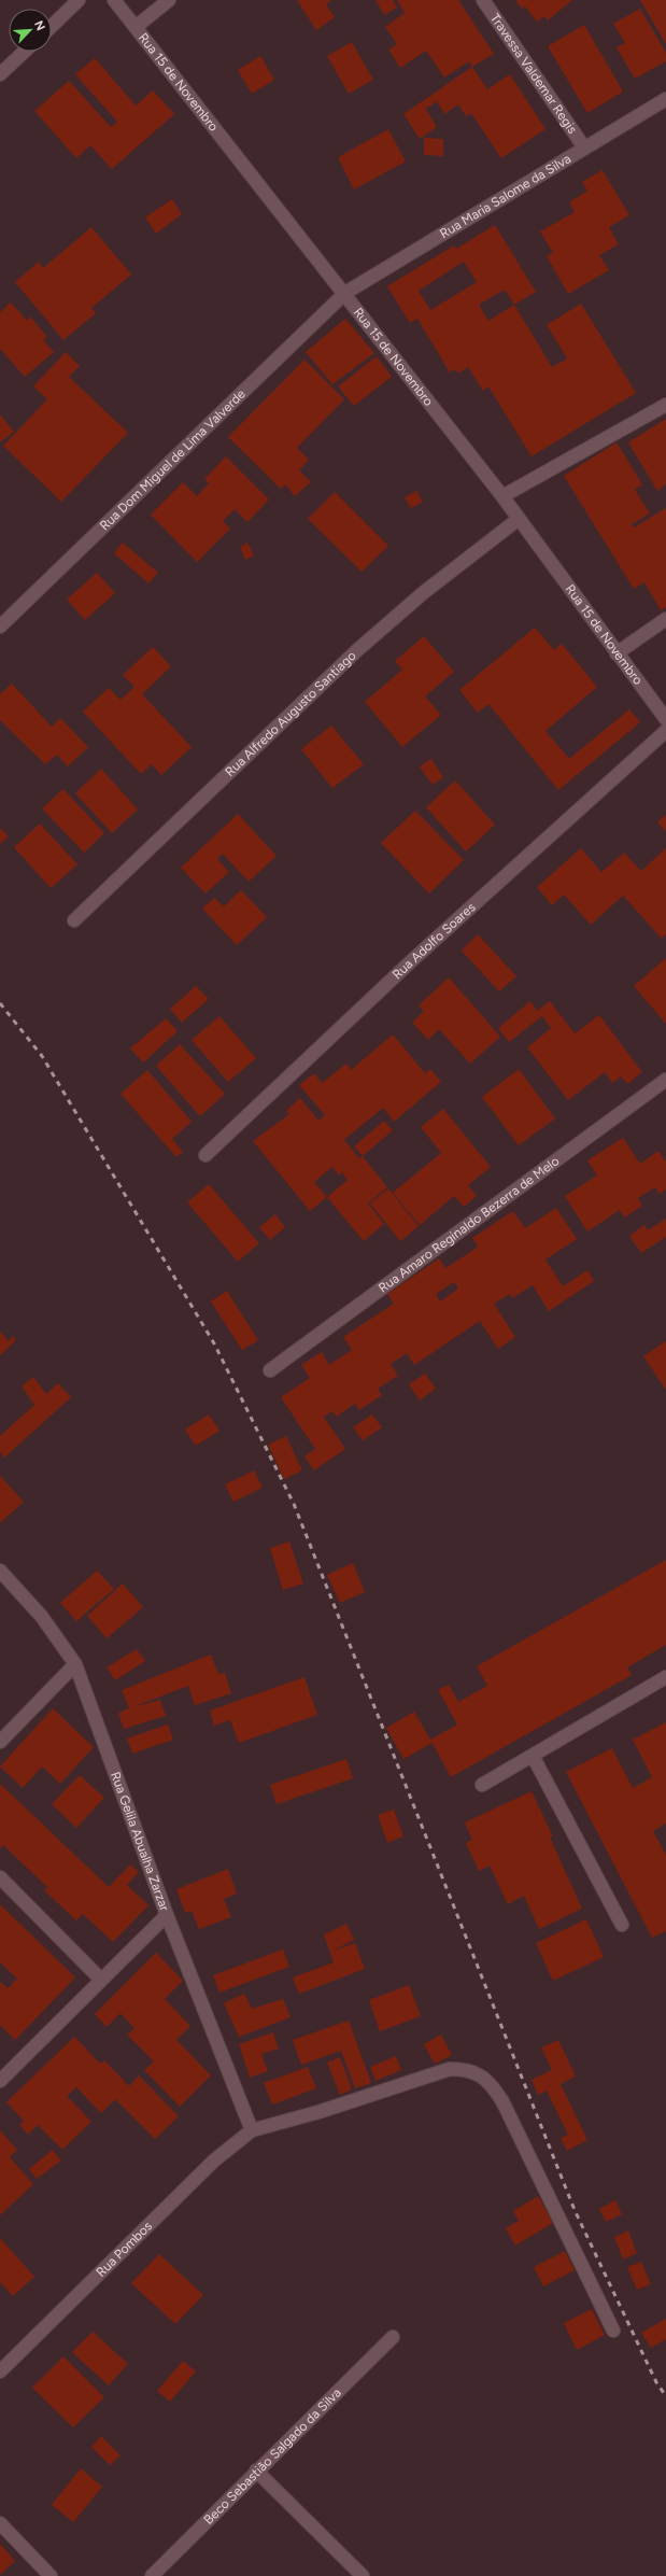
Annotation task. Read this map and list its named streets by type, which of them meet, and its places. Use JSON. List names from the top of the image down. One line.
{"streets":{"street":["Travessa Valdemar Regis","Rua 15 de Novembro","Rua Maria Salome da Silva","Rua Dom Miguel de Lima Valverde","Rua Alfredo Augusto Santiago","Rua Adolfo Soares","Rua Amaro Reginaldo Bezerra de Melo","Rua Gelila Abualha Zarzar","Rua Pombos","Beco Sebastião Salgado da Silva"]},"crossings":[["Travessa Valdemar Regis","Rua Maria Salome da Silva"],["Rua 15 de Novembro","Rua Maria Salome da Silva"],["Rua 15 de Novembro","Rua Dom Miguel de Lima Valverde"],["Rua 15 de Novembro","Rua Alfredo Augusto Santiago"],["Rua Maria Salome da Silva","Rua Dom Miguel de Lima Valverde"],["Rua Gelila Abualha Zarzar","Rua Pombos"]],"north":"top right"}
